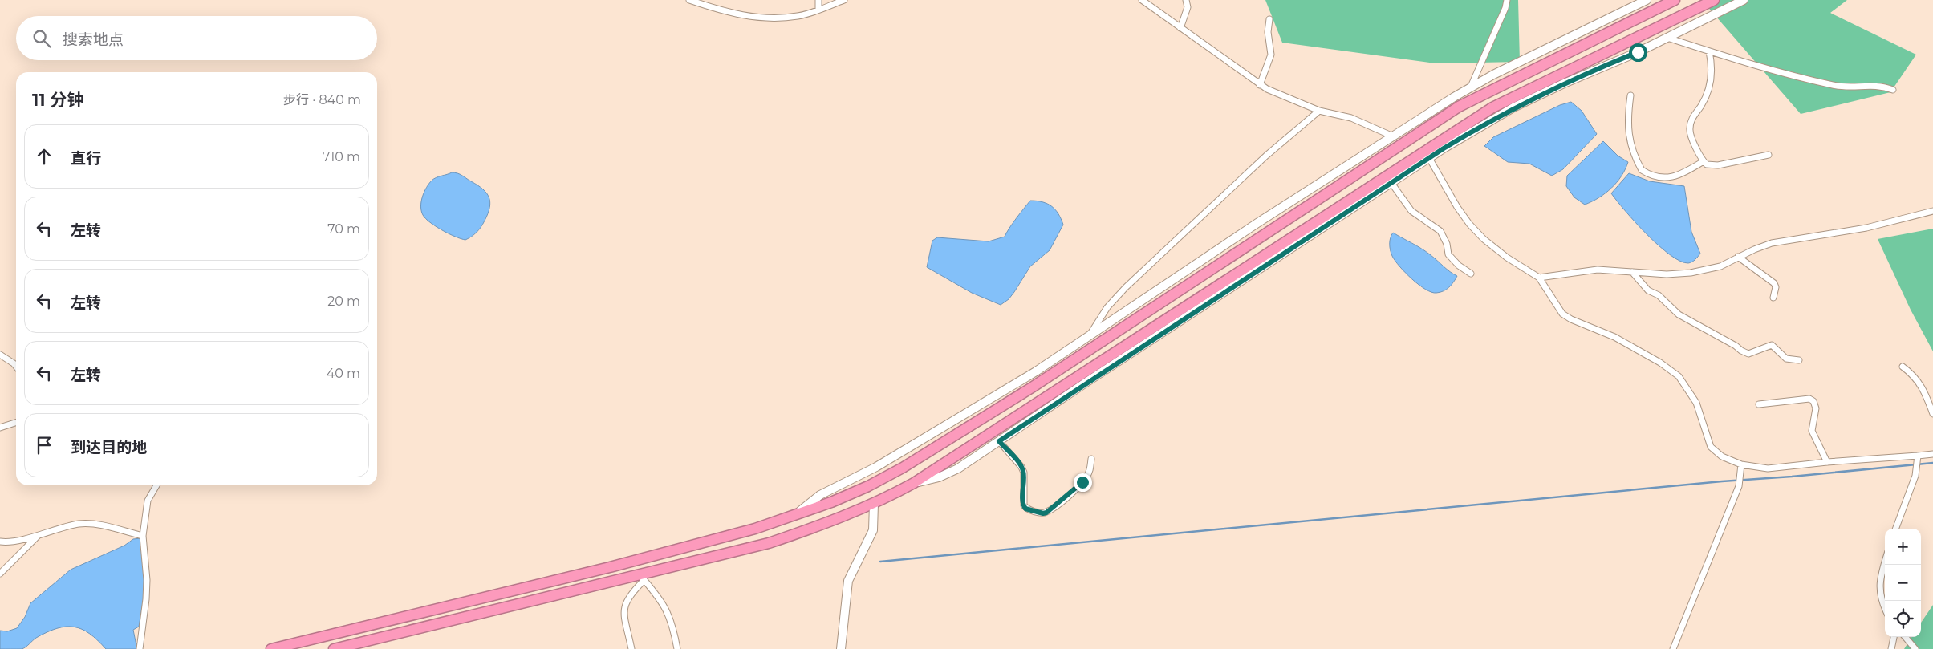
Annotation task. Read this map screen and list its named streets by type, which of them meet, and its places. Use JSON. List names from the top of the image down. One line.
{"page":{"search":"搜索地点","heading":["11 分钟","步行 · 840 m"],"list":[["直行","710 m"],["左转","70 m"],["左转","20 m"],["左转","40 m"],"到达目的地"],"map_buttons":["+","−"]}}
